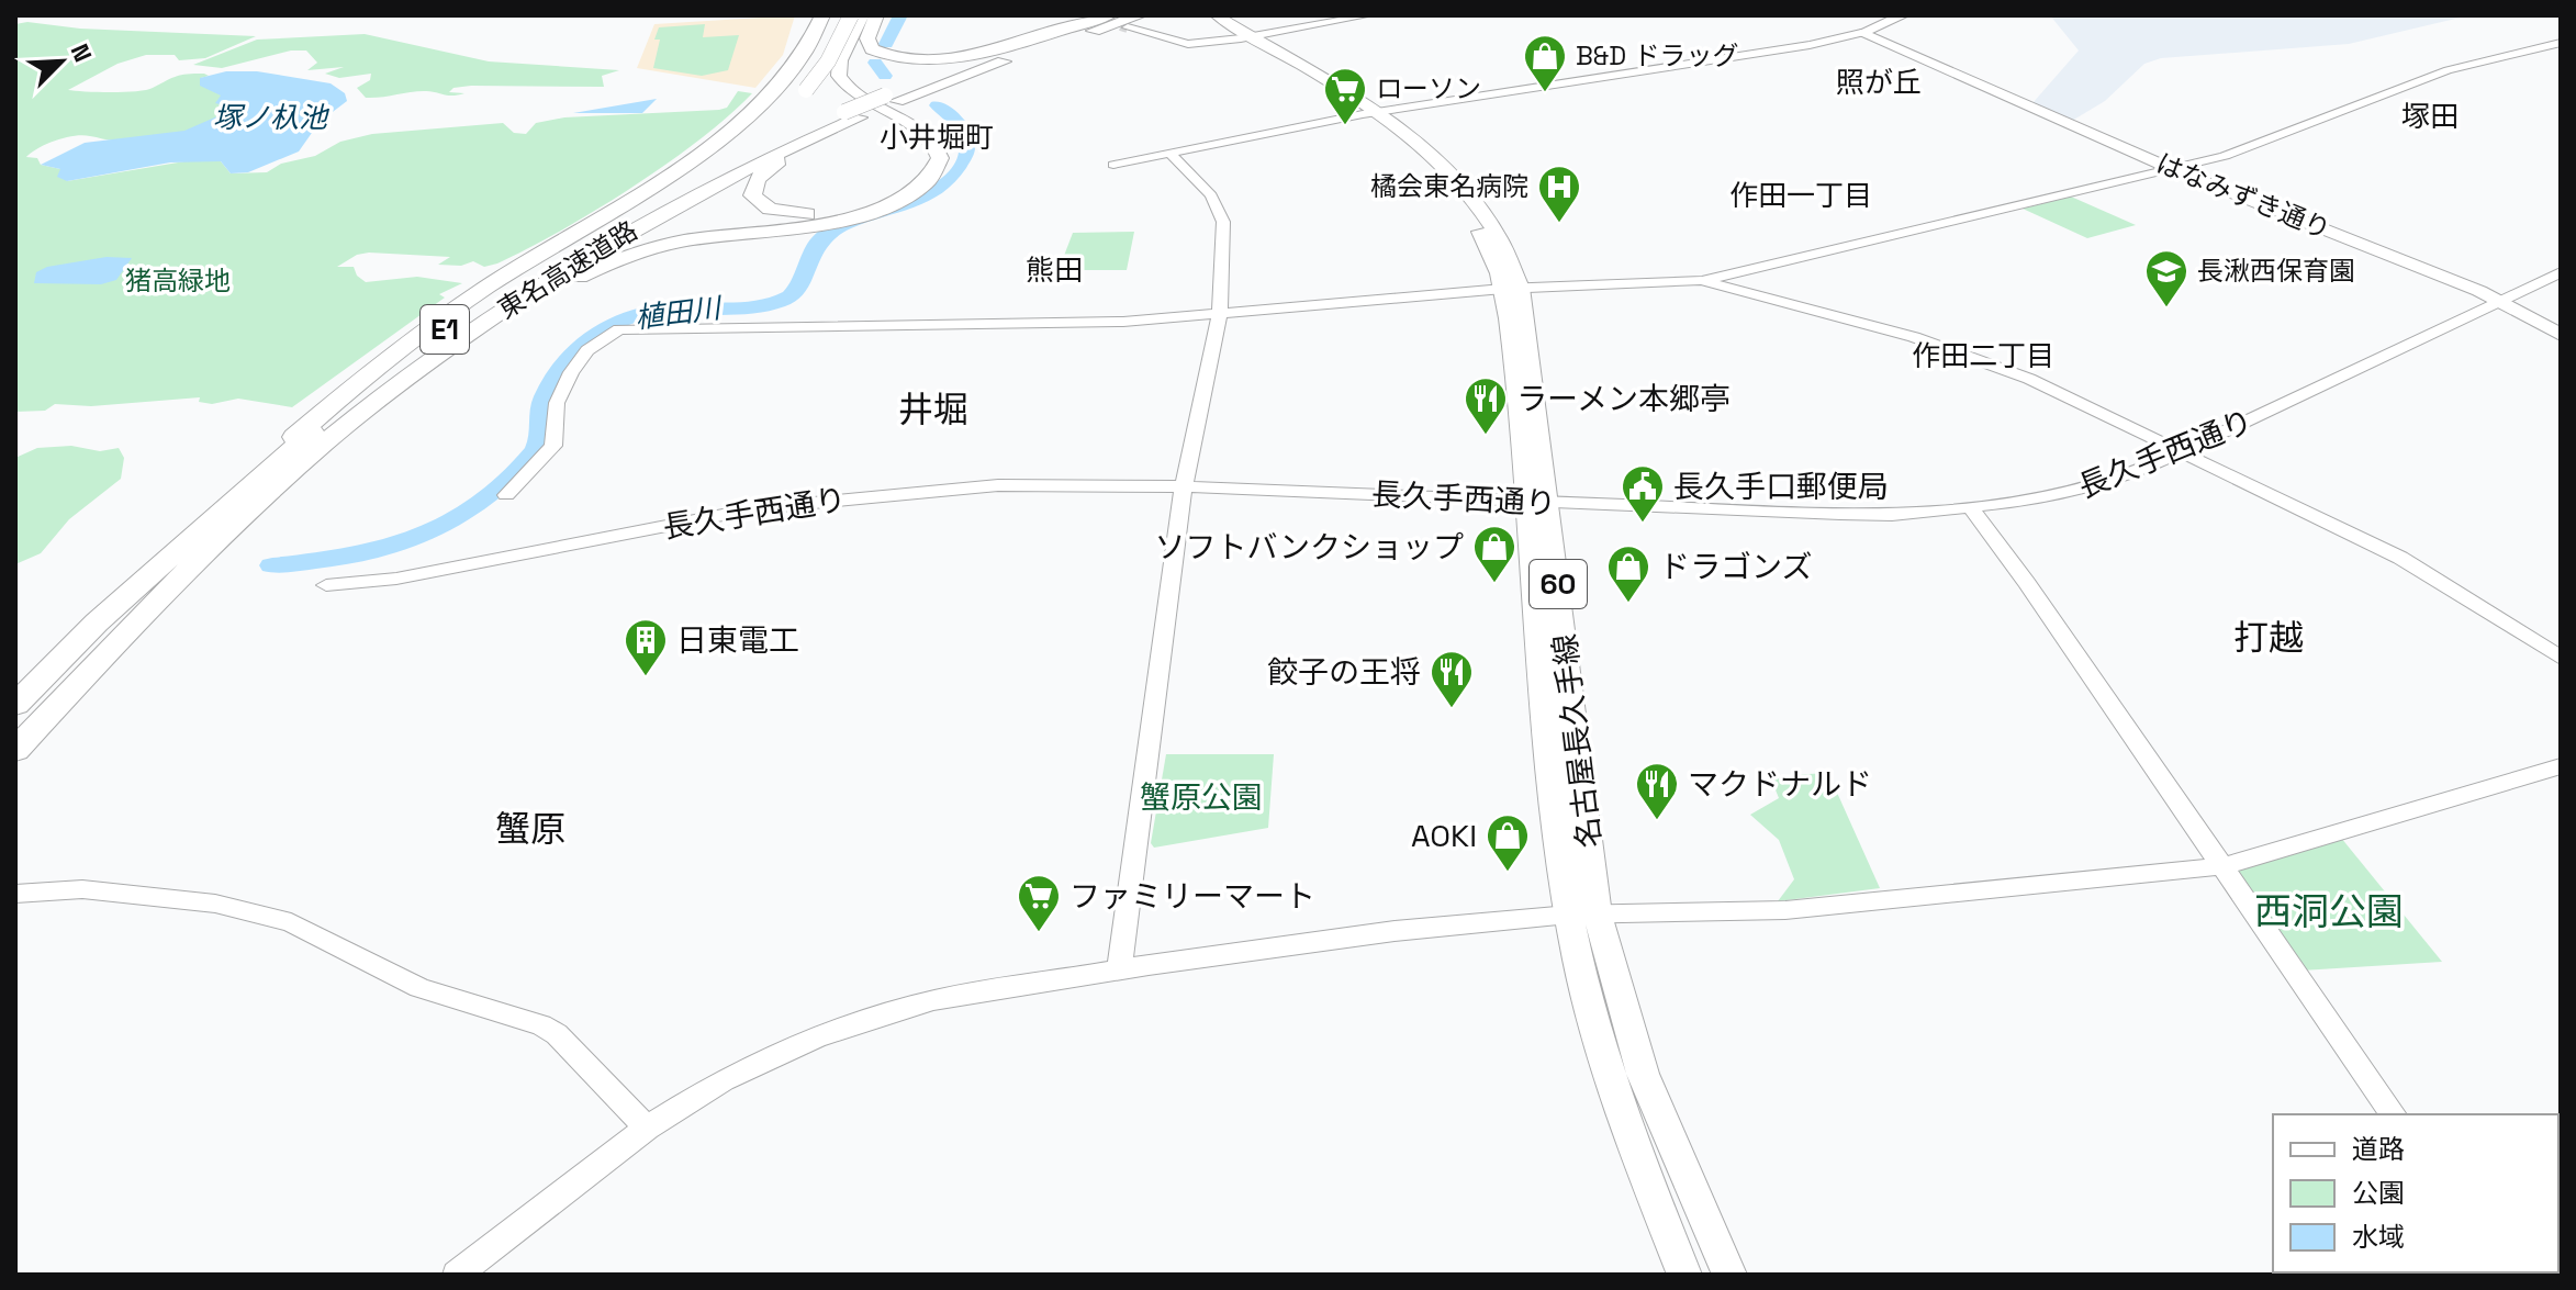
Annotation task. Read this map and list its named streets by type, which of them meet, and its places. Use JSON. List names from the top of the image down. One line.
{"streets":{"highway":["東名高速道路","E1"],"main road":["はなみずき通り","60","名古屋長久手線"],"street":["長久手西通り"]},"crossings":[["はなみずき通り","長久手西通り"],["長久手西通り","名古屋長久手線"]],"districts":["照が丘","塚田","小井堀町","作田一丁目","熊田","作田二丁目","井堀","打越","蟹原"],"water":["塚ノ杁池","植田川"],"parks":["猪高緑地","蟹原公園","西洞公園"],"places":{"shop":["B&D ドラッグ","ソフトバンクショップ","ドラゴンズ","AOKI"],"supermarket":["ローソン","ファミリーマート"],"hospital":["橘会東名病院"],"school or university":["長湫西保育園"],"restaurant":["ラーメン本郷亭","餃子の王将","マクドナルド"],"public building":["長久手口郵便局"],"building":["日東電工"]},"legend":["道路","公園","水域"],"north":"top right"}
